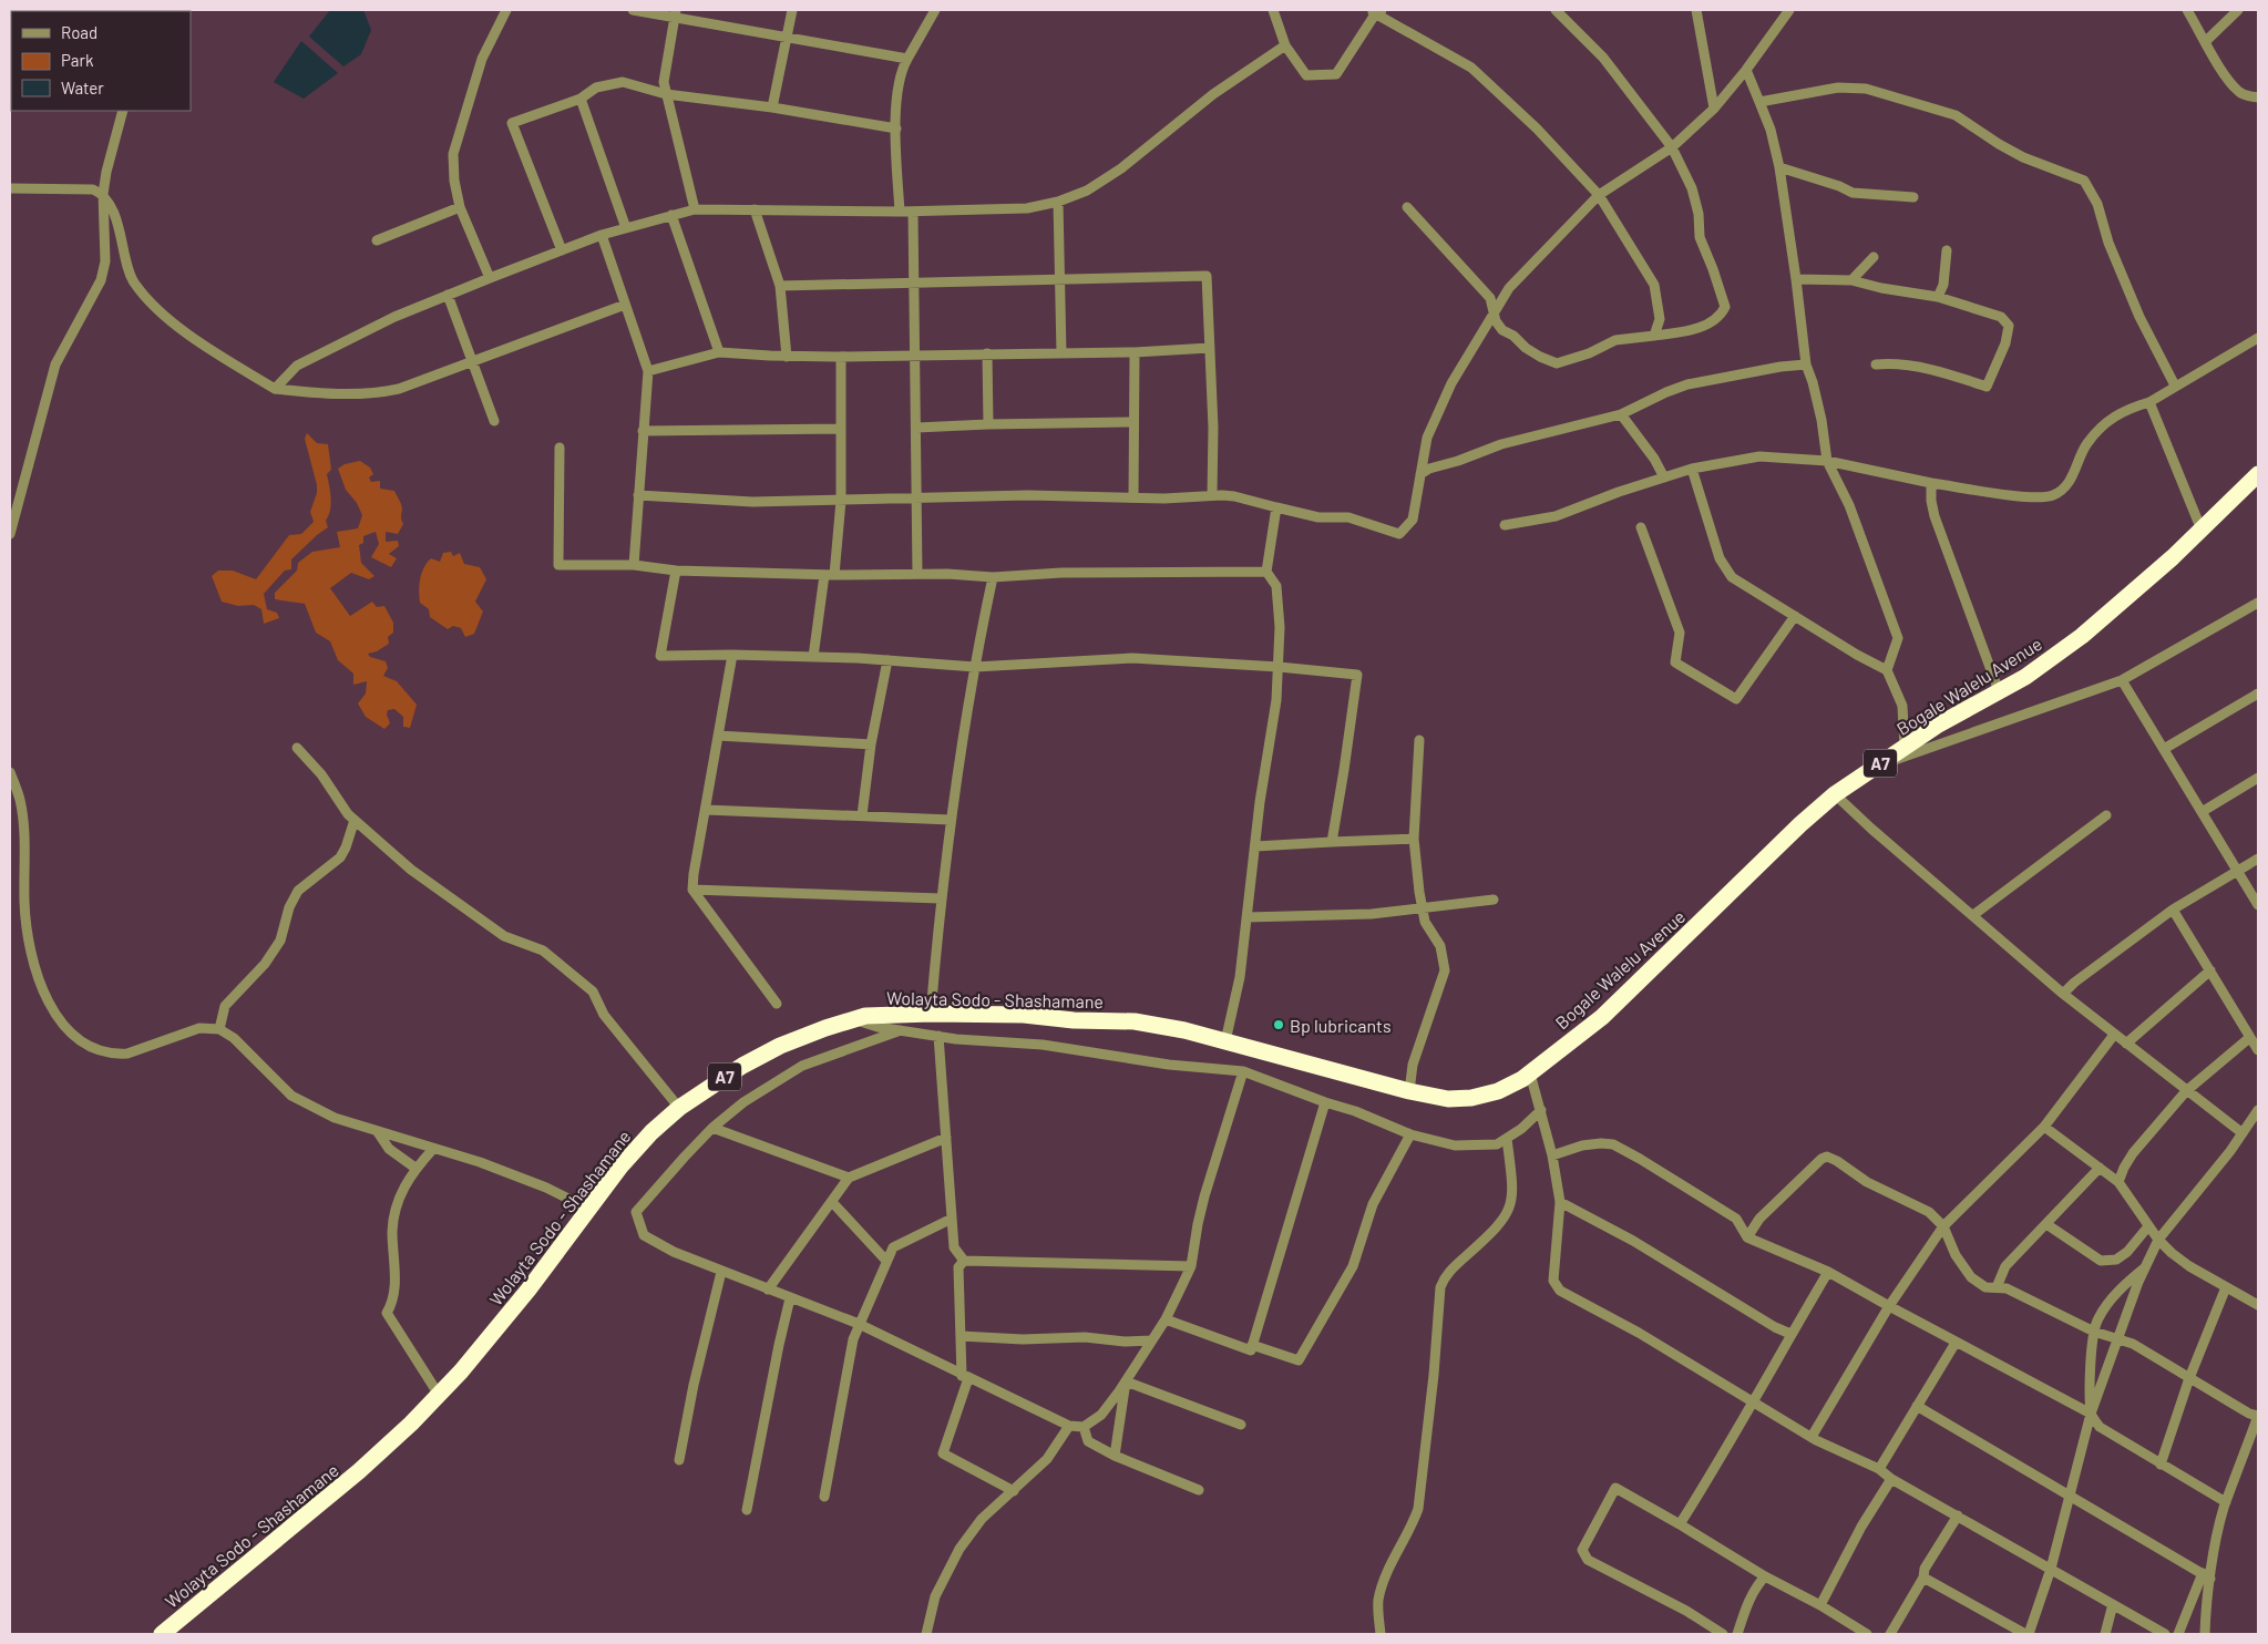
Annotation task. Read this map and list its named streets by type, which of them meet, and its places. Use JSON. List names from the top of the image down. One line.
{"streets":{"highway":["Bogale Walelu Avenue","A7","Wolayta Sodo - Shashamane"]},"crossings":[["Bogale Walelu Avenue","Wolayta Sodo - Shashamane"]],"places":["Bp lubricants"],"legend":["Road","Park","Water"]}
